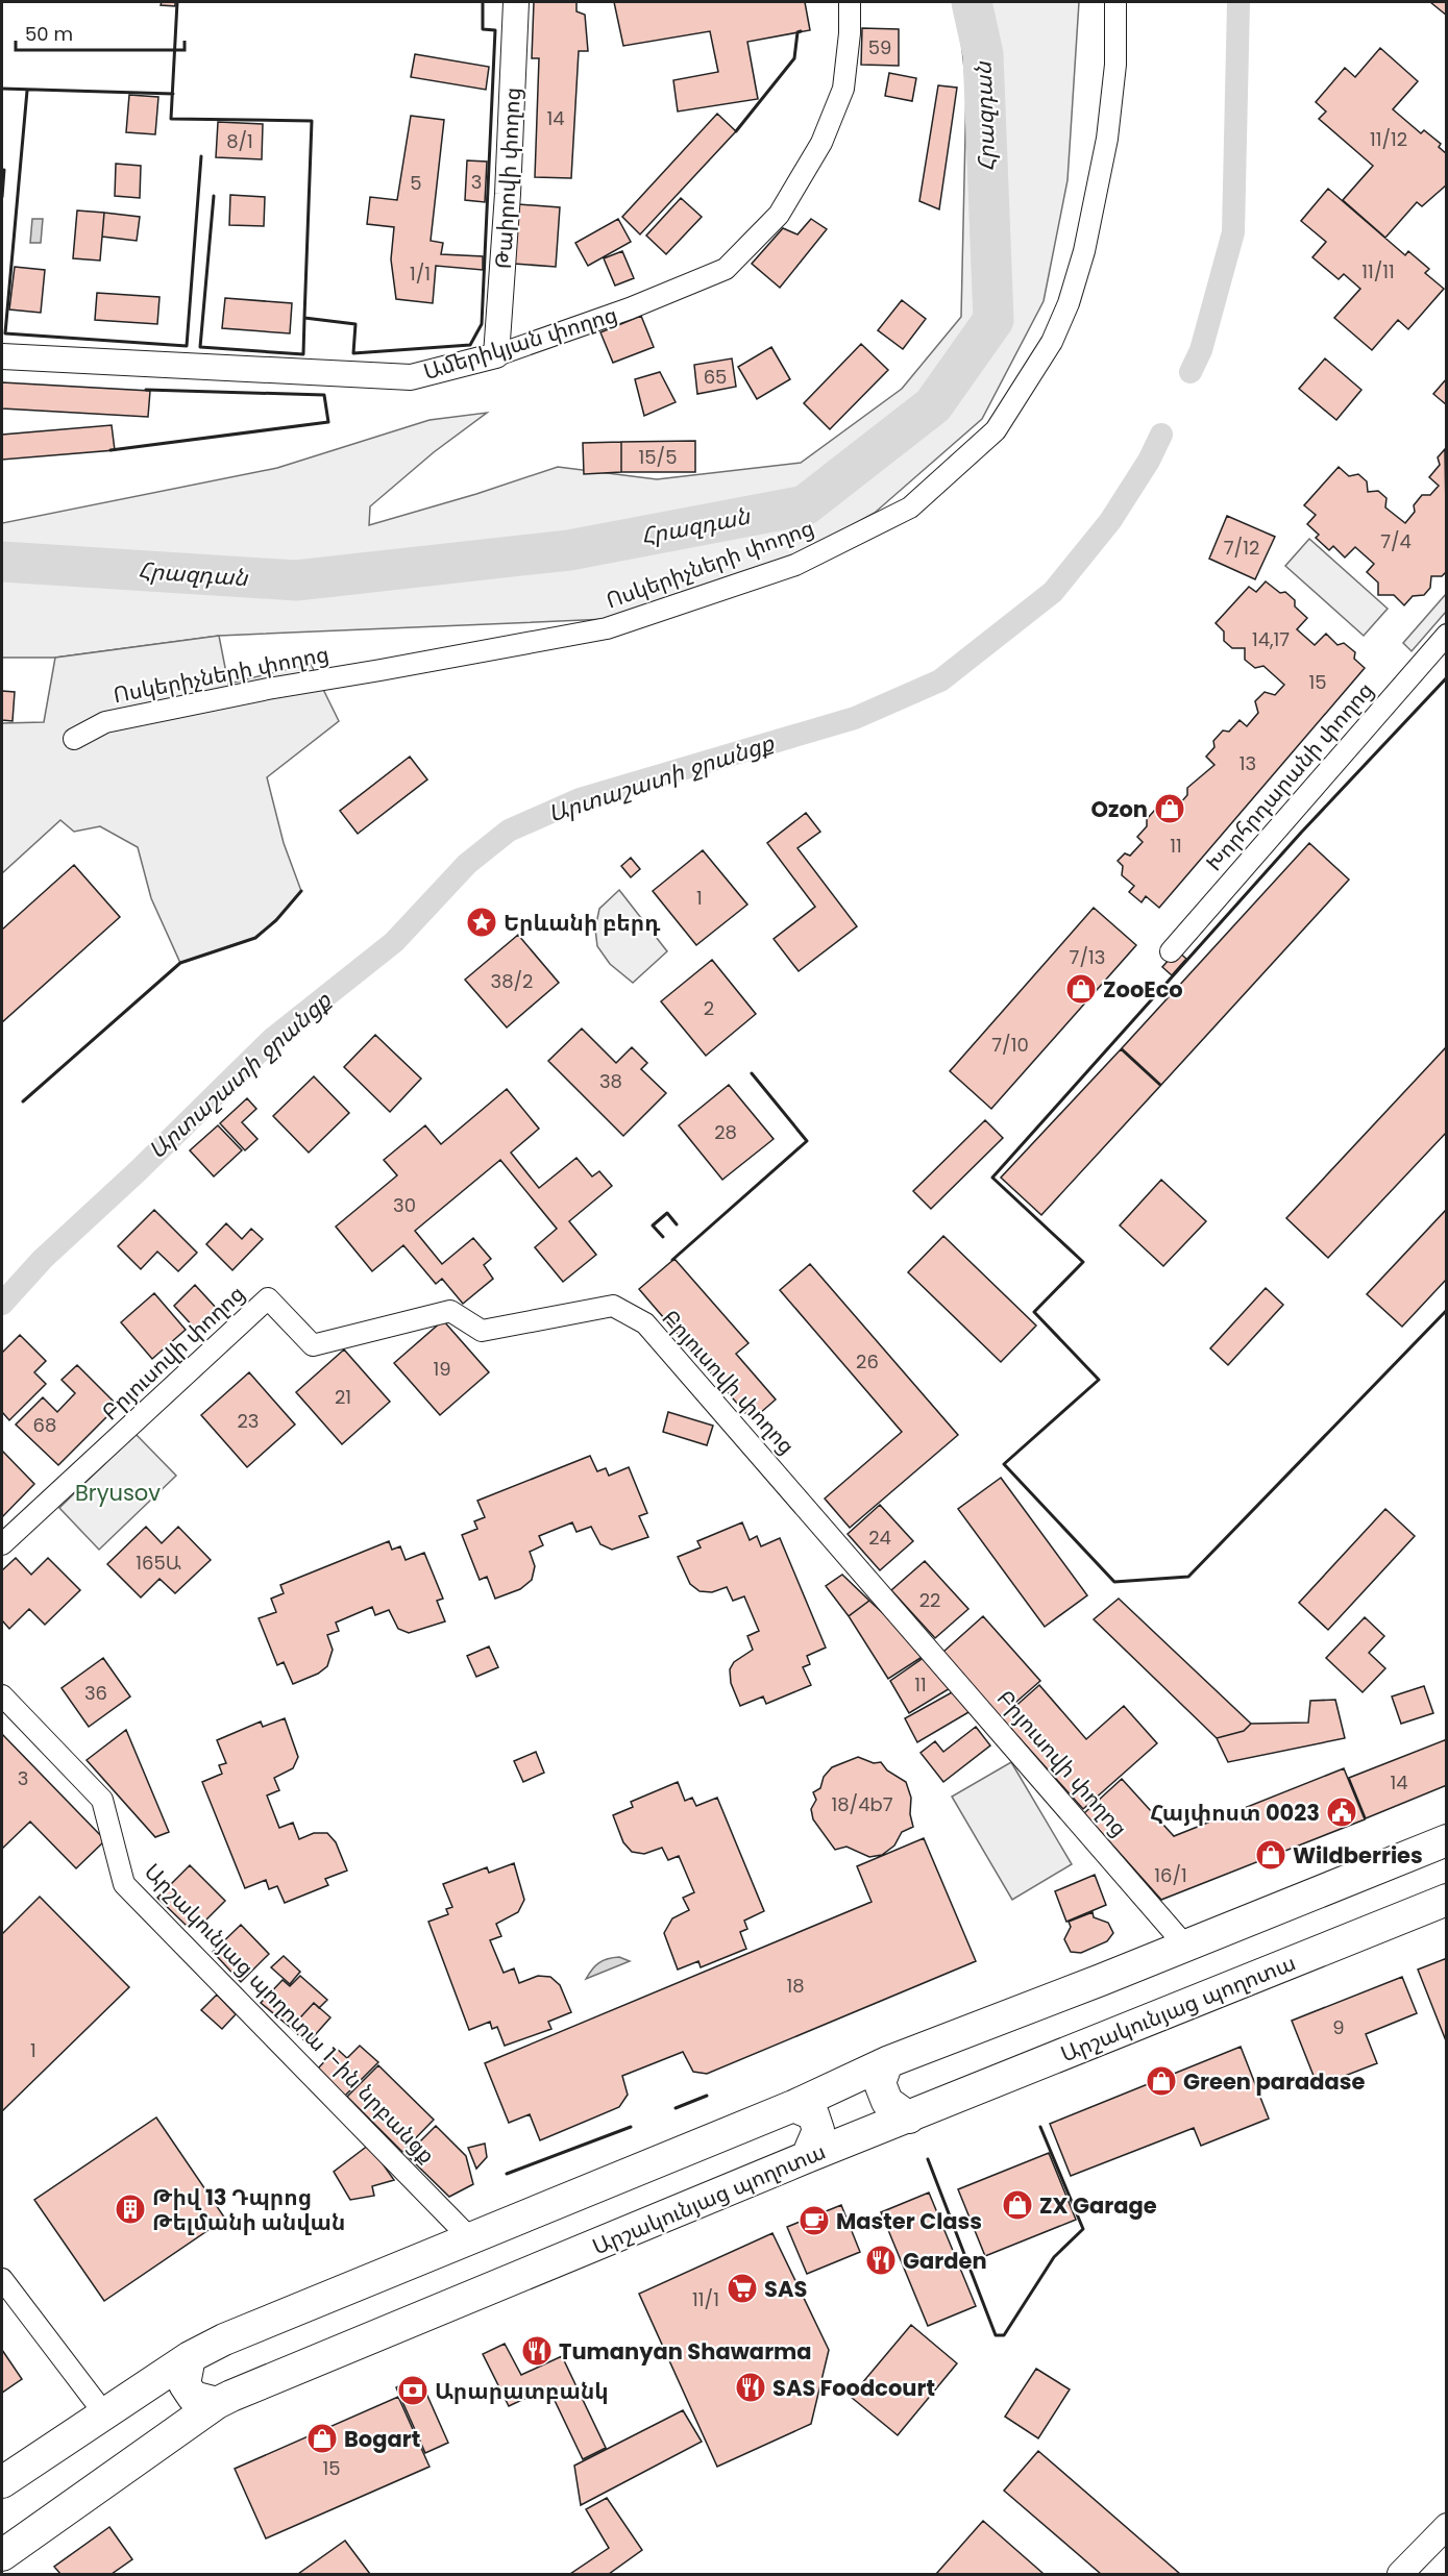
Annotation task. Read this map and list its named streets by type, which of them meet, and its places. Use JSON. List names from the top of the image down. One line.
{"streets":{"main road":["Արշակունյաց պողոտա"],"street":["Թաիրովի փողոց","Ամերիկյան փողոց","Ոսկերիչների փողոց","Խորհրդարանի փողոց","Բրյուսովի փողոց","Արշակունյաց պողոտա 1-ին նրբանցք"]},"crossings":[["Թաիրովի փողոց","Ամերիկյան փողոց"]],"water":["Հրազդան","Արտաշատի ջրանցք"],"parks":["Bryusov"],"places":{"shop":["Ozon","ZooEco","Wildberries","Green paradase","ZX Garage","Bogart"],"place":["Երևանի բերդ"],"public building":["Հայփոստ 0023"],"building":["Թիվ 13 Դպրոց Թելմանի անվան"],"cafe":["Master Class"],"restaurant":["Garden","Tumanyan Shawarma","SAS Foodcourt"],"supermarket":["SAS"],"bank":["Արարատբանկ"]},"house_numbers":["59","14","11/12","8/1","3","5","11/11","1/1","65","15/5","7/4","7/12","14,17","15","13","11","1","7/13","38/2","2","7/10","38","28","30","26","19","21","23","68","24","165Ա","22","11","36","3","14","18/4b7","16/1","18","9","1","11/1","15"],"scale_bar":"50 m"}
